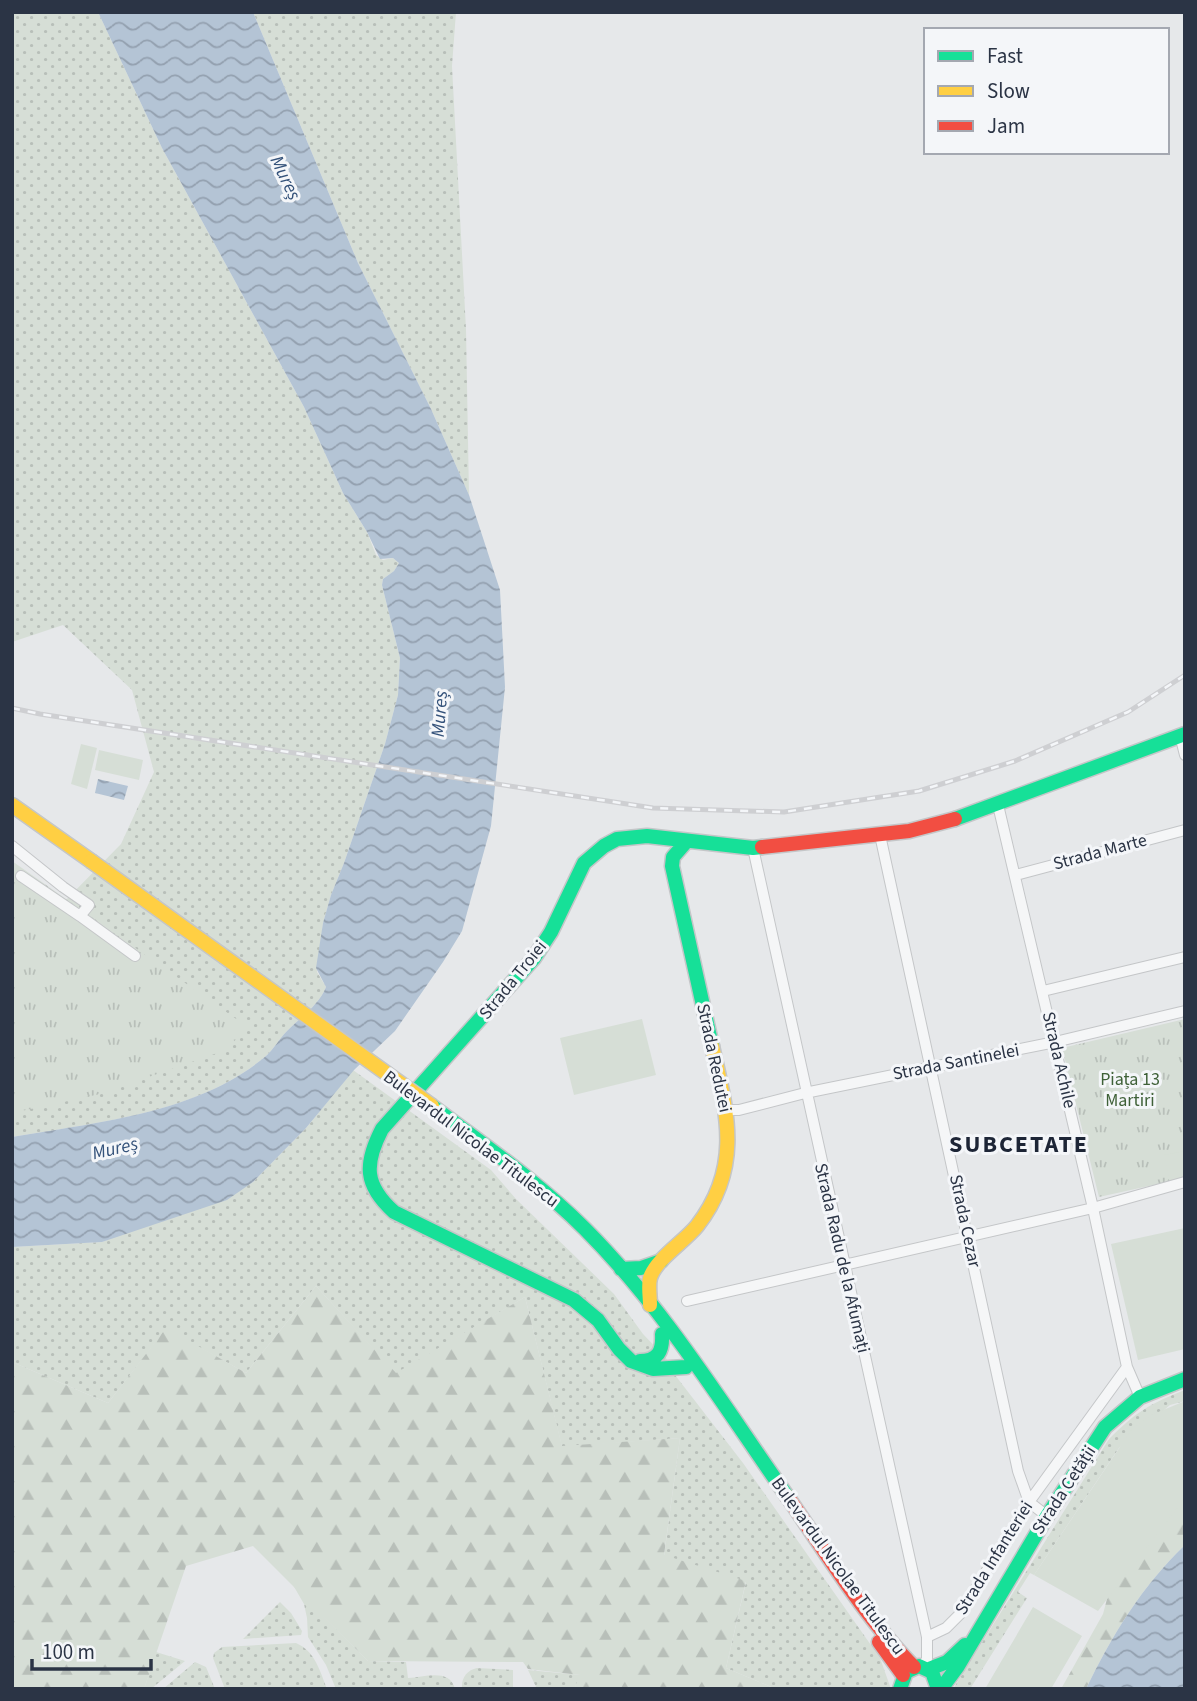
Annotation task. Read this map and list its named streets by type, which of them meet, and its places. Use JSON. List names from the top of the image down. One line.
{"streets":{"main road":["Strada Troiei","Strada Redutei","Bulevardul Nicolae Titulescu","Strada Cetății"],"street":["Strada Marte","Strada Achile","Strada Santinelei","Strada Cezar","Strada Radu de la Afumați","Strada Infanteriei"]},"crossings":[["Strada Marte","Strada Achile"],["Strada Troiei","Strada Redutei"],["Strada Troiei","Strada Achile"],["Strada Troiei","Strada Cezar"],["Strada Troiei","Strada Radu de la Afumați"],["Strada Redutei","Strada Santinelei"],["Strada Achile","Strada Santinelei"],["Strada Achile","Strada Cetății"],["Strada Achile","Strada Infanteriei"],["Strada Santinelei","Strada Cezar"],["Strada Santinelei","Strada Radu de la Afumați"],["Bulevardul Nicolae Titulescu","Strada Radu de la Afumați"],["Bulevardul Nicolae Titulescu","Strada Cetății"],["Strada Cezar","Strada Infanteriei"],["Strada Radu de la Afumați","Strada Cetății"],["Strada Radu de la Afumați","Strada Infanteriei"]],"districts":["SUBCETATE"],"water":["Mureș"],"parks":["Piața 13 Martiri"],"legend":["Fast","Slow","Jam"],"scale_bar":"100 m"}
